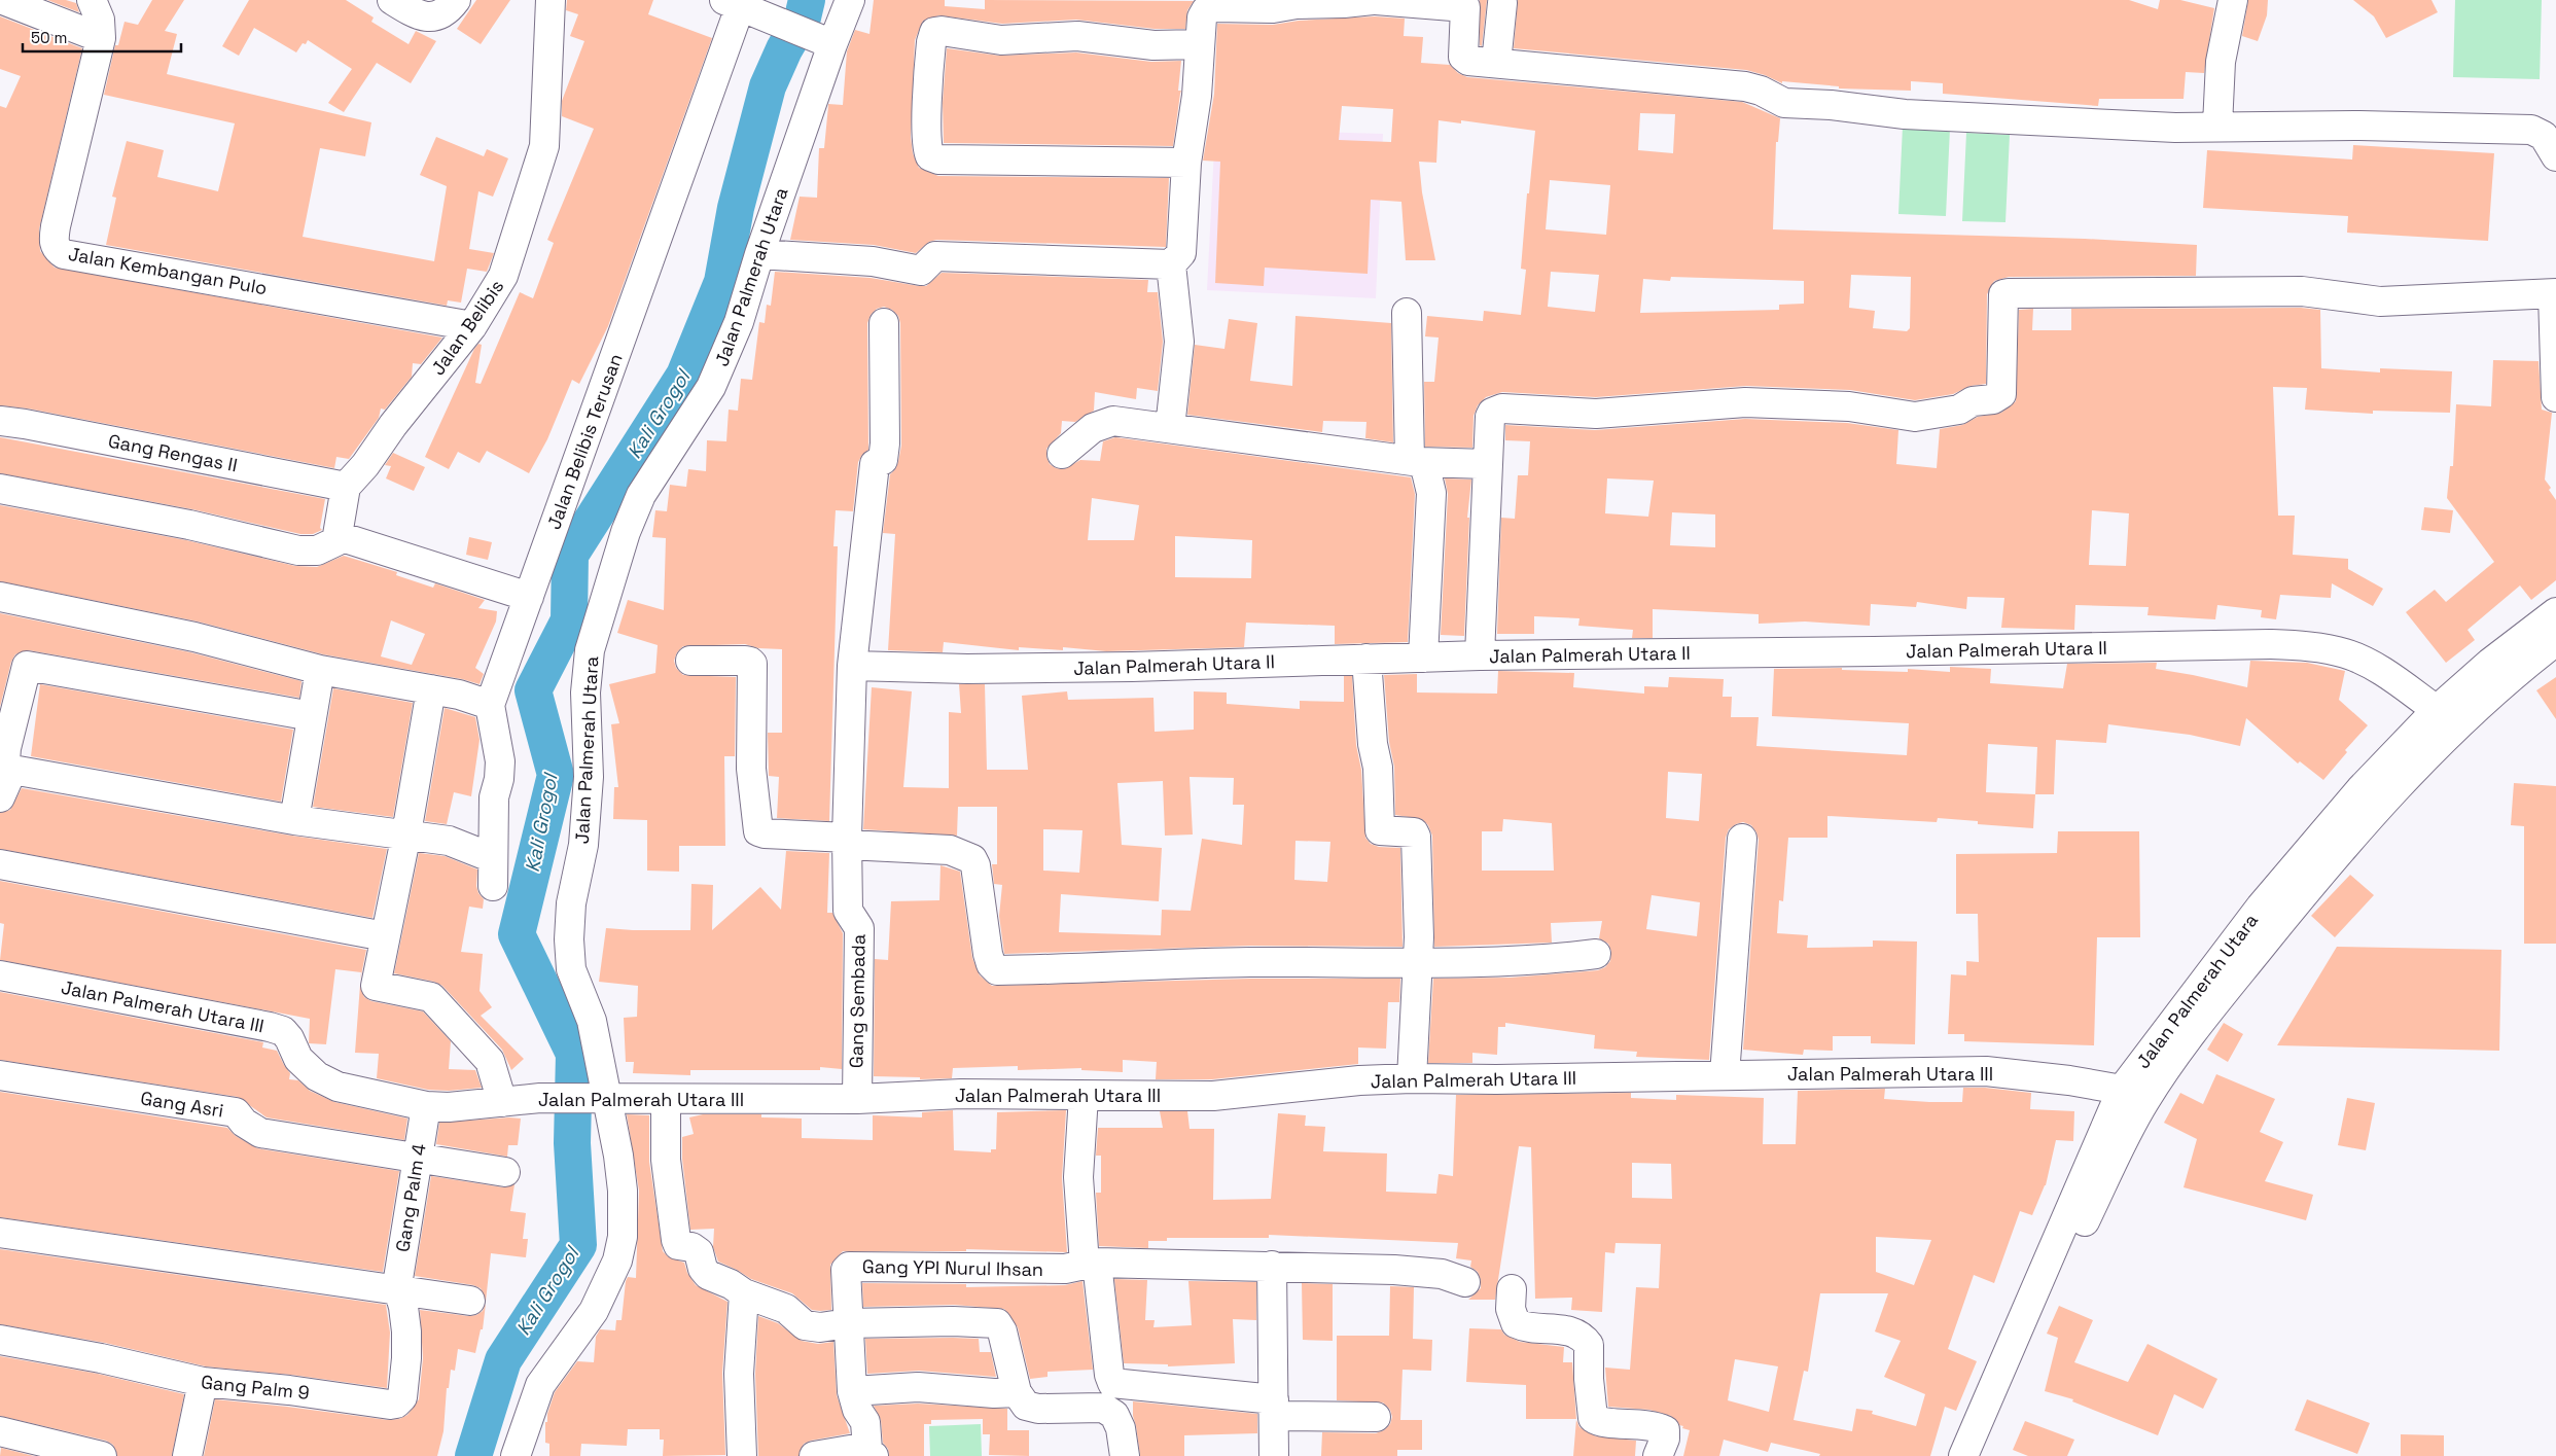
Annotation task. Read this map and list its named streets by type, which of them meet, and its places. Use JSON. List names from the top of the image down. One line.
{"streets":{"street":["Jalan Kembangan Pulo","Jalan Palmerah Utara","Jalan Belibis","Jalan Belibis Terusan","Gang Rengas II","Jalan Palmerah Utara II","Gang Sembada","Jalan Palmerah Utara III","Gang Asri","Gang Palm 4","Gang YPI Nurul Ihsan","Gang Palm 9"]},"crossings":[["Jalan Kembangan Pulo","Jalan Belibis"],["Jalan Palmerah Utara","Jalan Palmerah Utara II"],["Jalan Palmerah Utara","Jalan Palmerah Utara III"],["Jalan Belibis","Gang Rengas II"],["Gang Sembada","Jalan Palmerah Utara III"],["Jalan Palmerah Utara III","Gang Palm 4"],["Jalan Palmerah Utara III","Gang YPI Nurul Ihsan"],["Gang Asri","Gang Palm 4"],["Gang Palm 4","Gang Palm 9"]],"water":["Kali Grogol"],"scale_bar":"50 m"}
